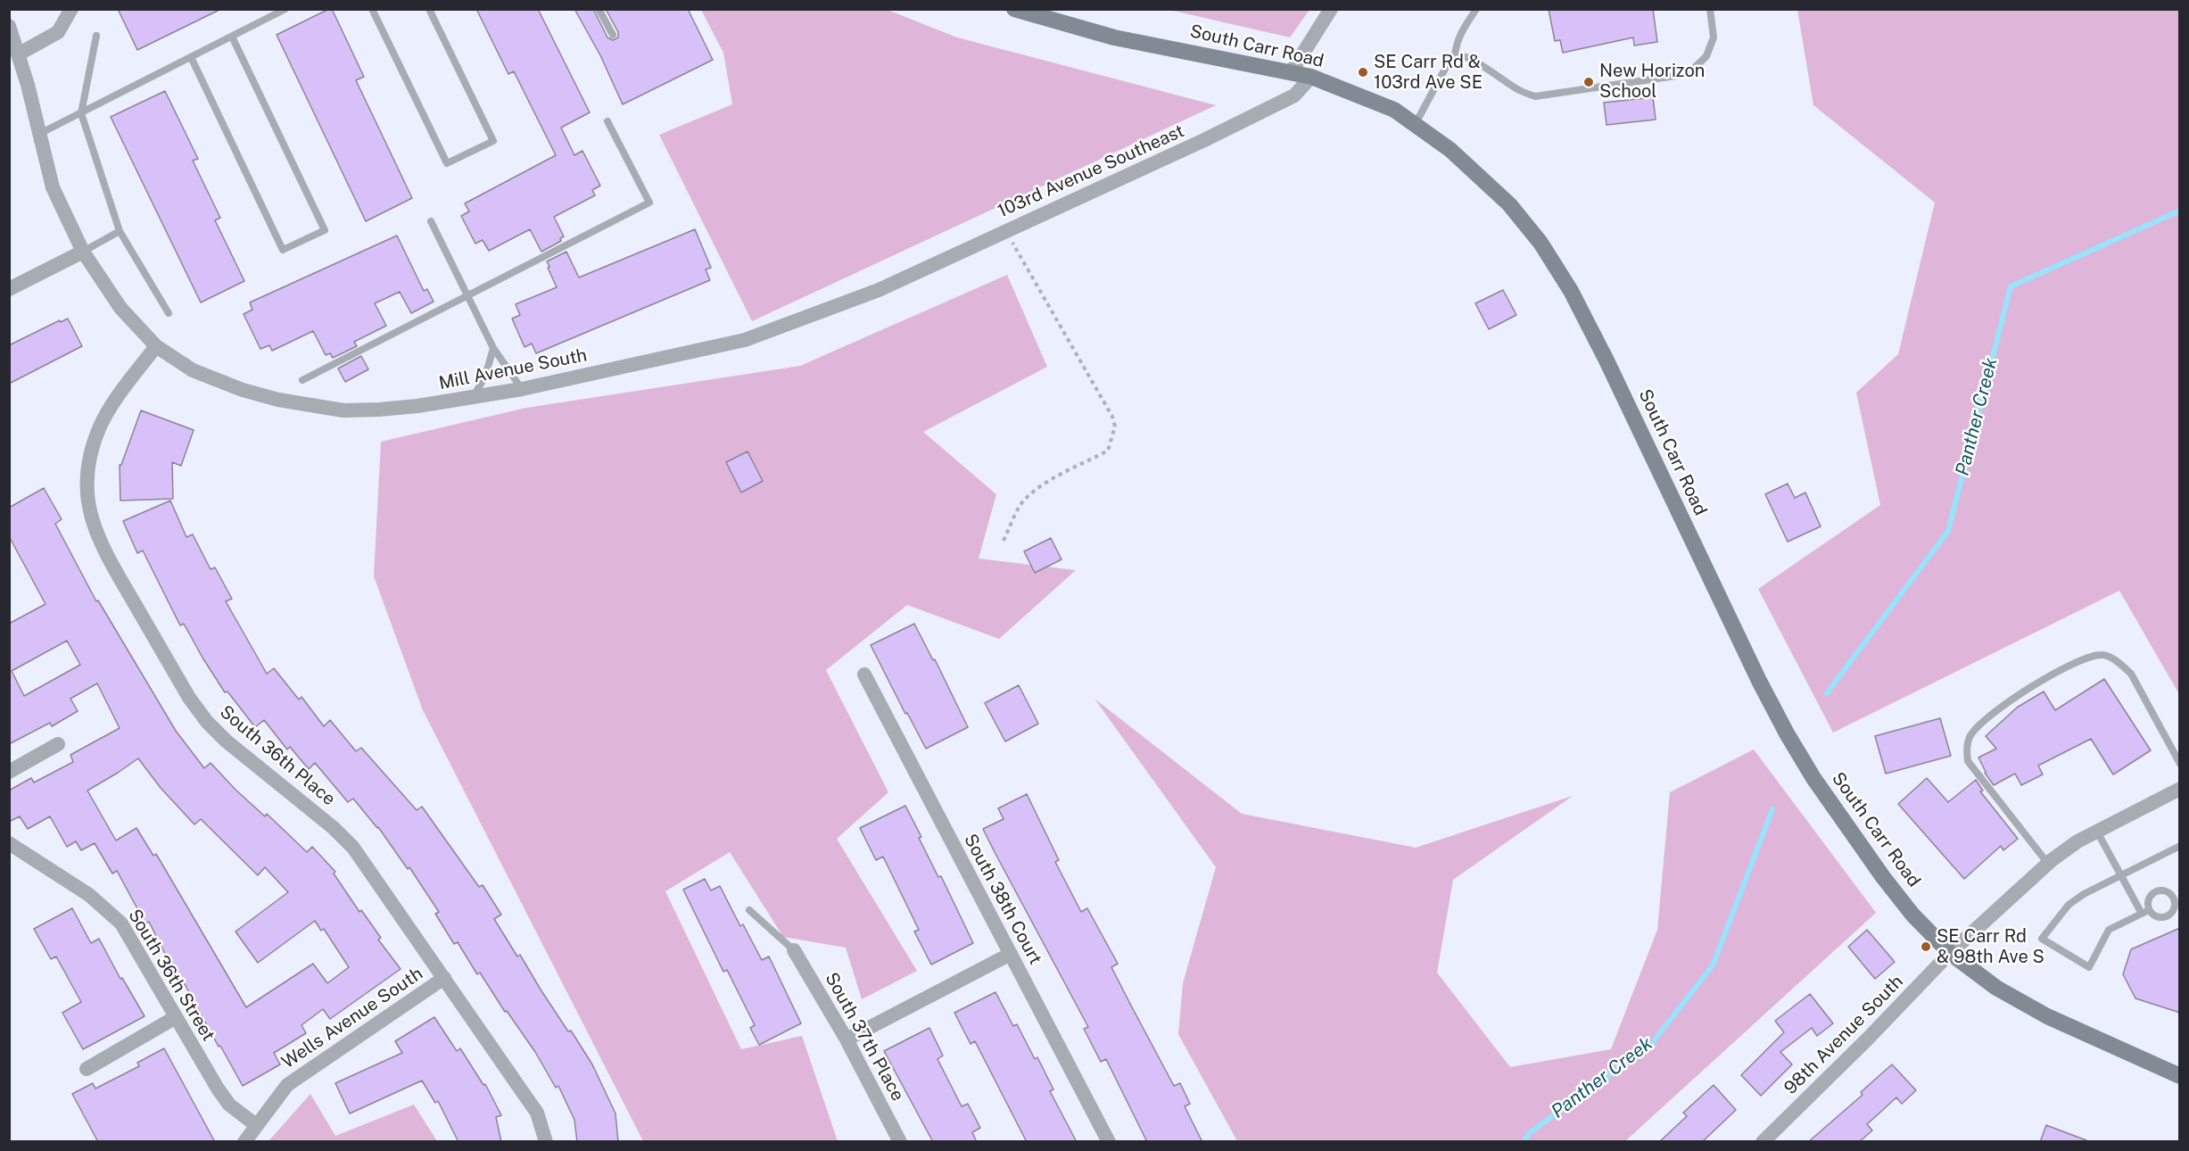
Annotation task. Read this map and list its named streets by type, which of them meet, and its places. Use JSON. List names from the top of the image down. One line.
{"streets":{"main road":["South Carr Road"],"street":["103rd Avenue Southeast","Mill Avenue South","South 36th Place","South 38th Court","South 36th Street","Wells Avenue South","98th Avenue South","South 37th Place"]},"crossings":[["South Carr Road","103rd Avenue Southeast"],["South Carr Road","98th Avenue South"],["103rd Avenue Southeast","Mill Avenue South"],["Mill Avenue South","South 36th Place"],["South 36th Place","Wells Avenue South"],["South 36th Street","Wells Avenue South"]],"water":["Panther Creek"],"places":["SE Carr Rd & 103rd Ave SE","New Horizon School","SE Carr Rd & 98th Ave S"]}
